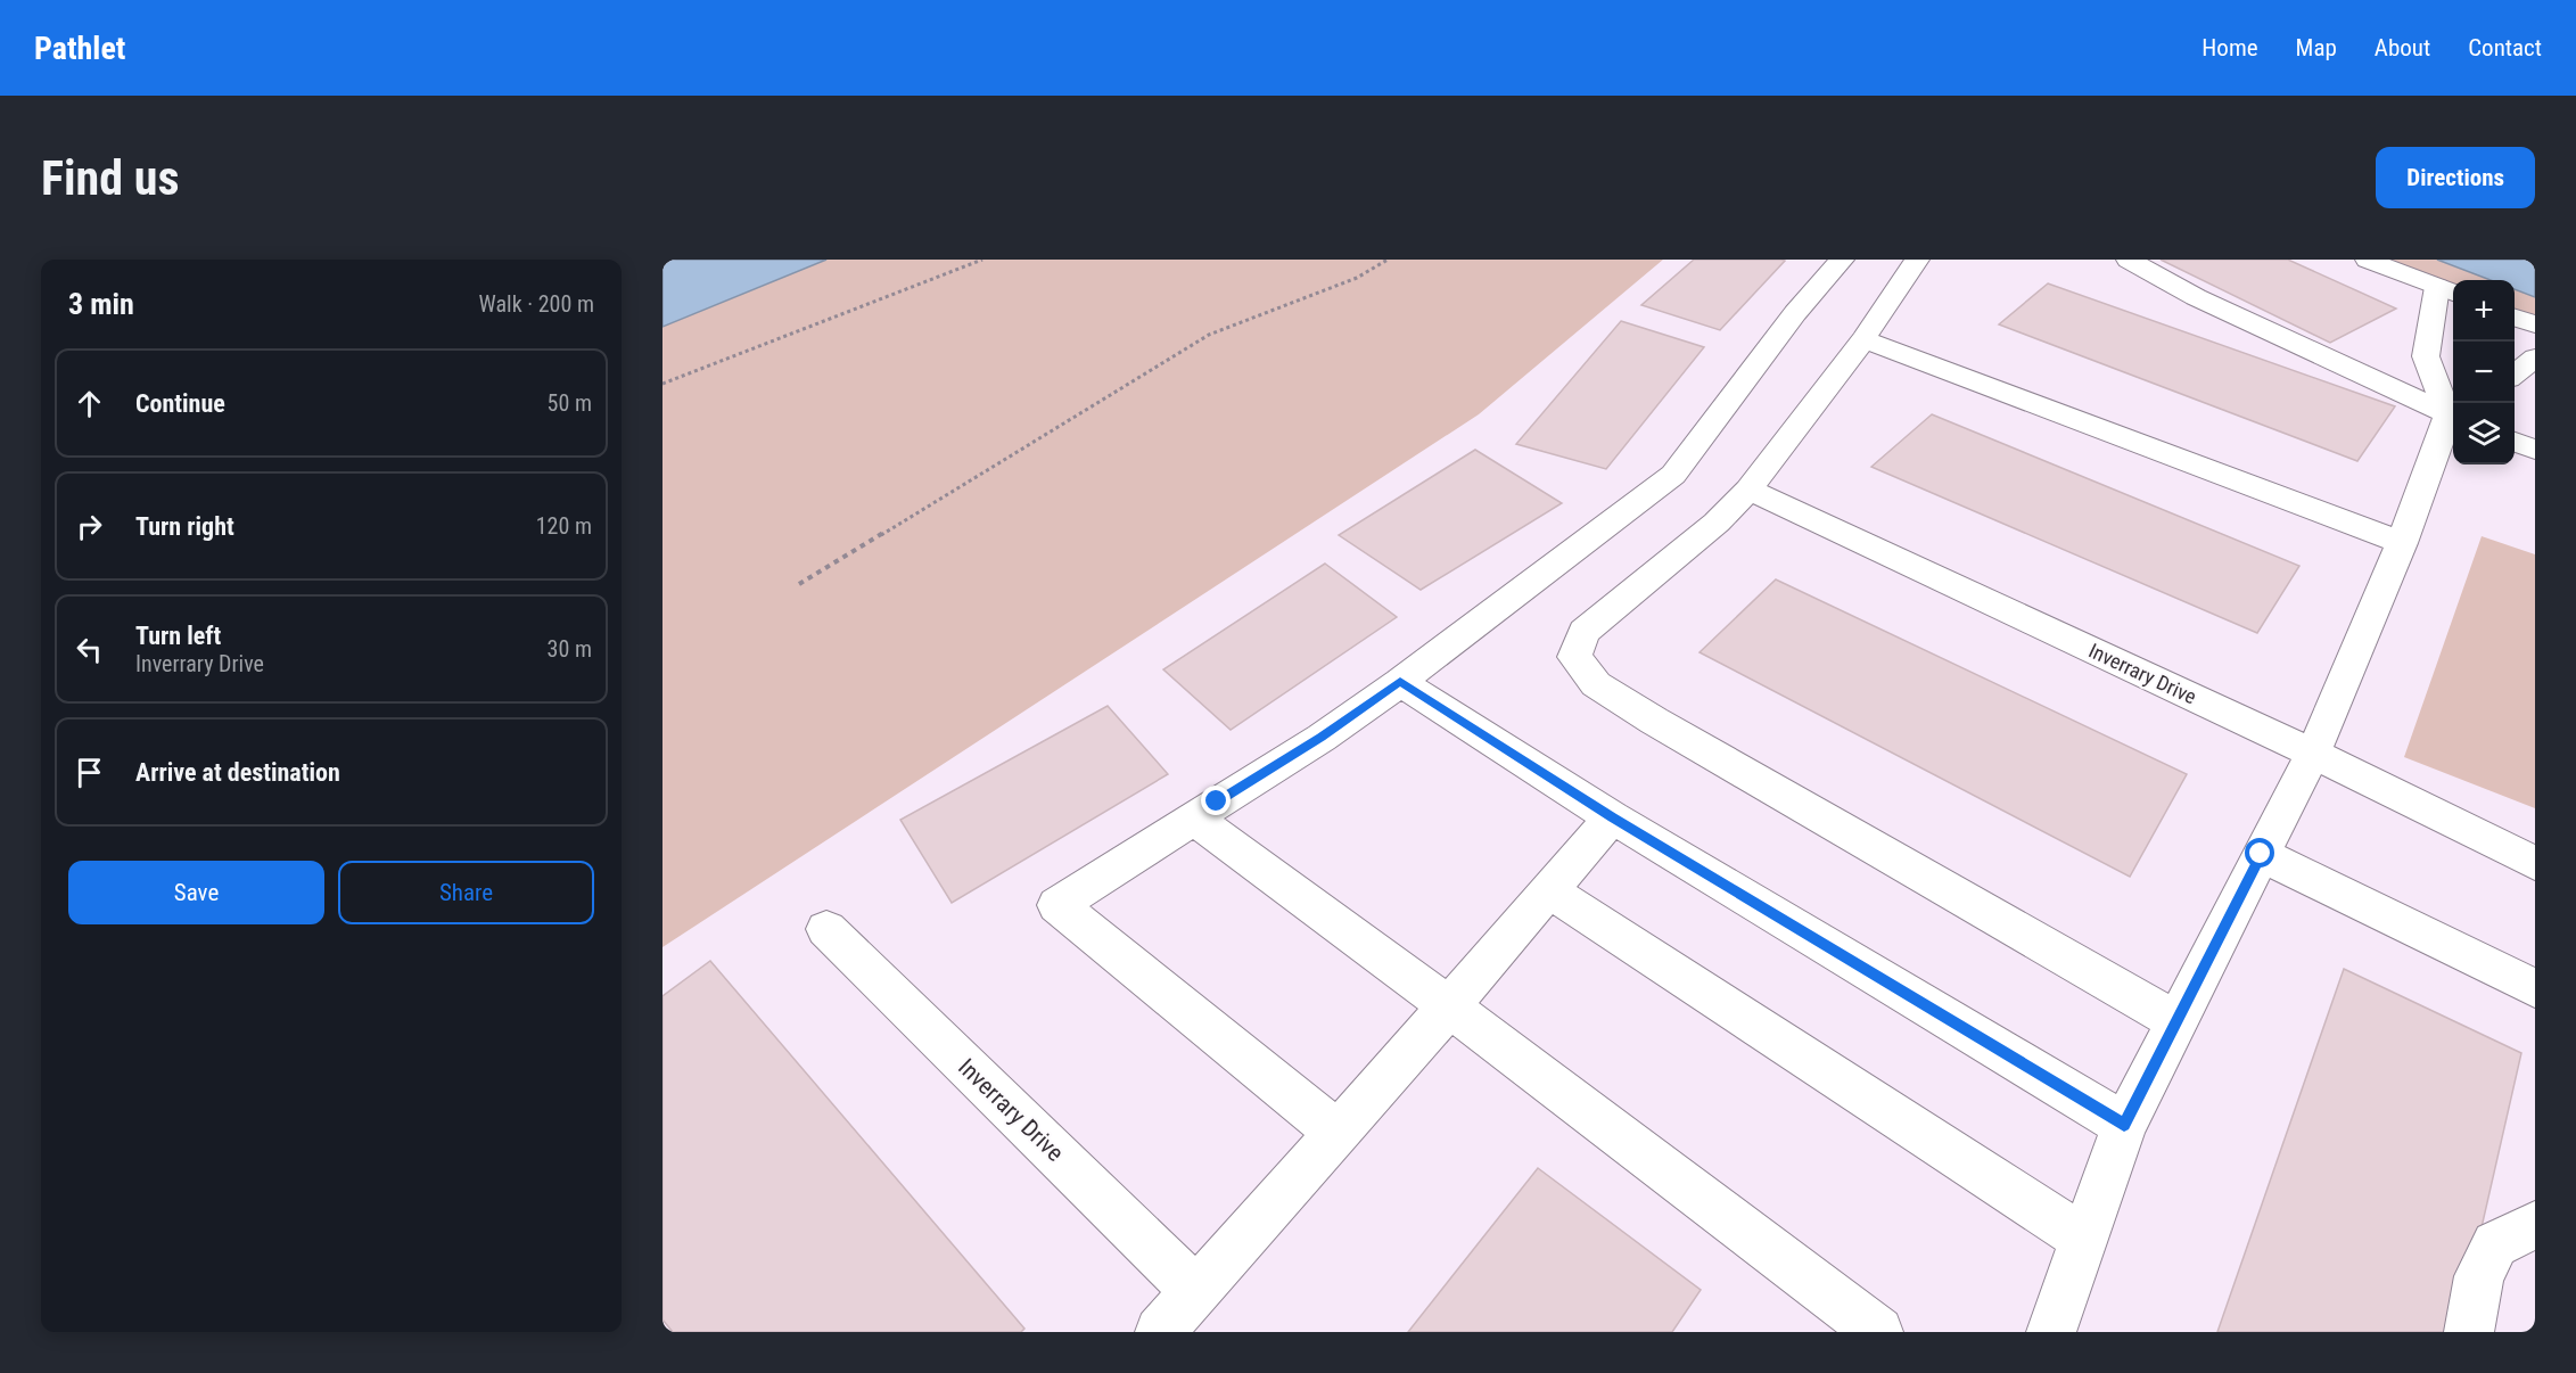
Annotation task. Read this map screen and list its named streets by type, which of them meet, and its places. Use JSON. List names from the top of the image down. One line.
{"streets":{"street":["Inverrary Drive"]},"page":{"header":"Pathlet","nav":["Home","Map","About","Contact"],"buttons":["Directions",["Save","Share"]],"title":"Find us","heading":["3 min","Walk · 200 m"],"map_buttons":["+","−"],"list":[["Continue","50 m"],["Turn right","120 m"],["Turn left","Inverrary Drive","30 m"],"Arrive at destination"]}}
